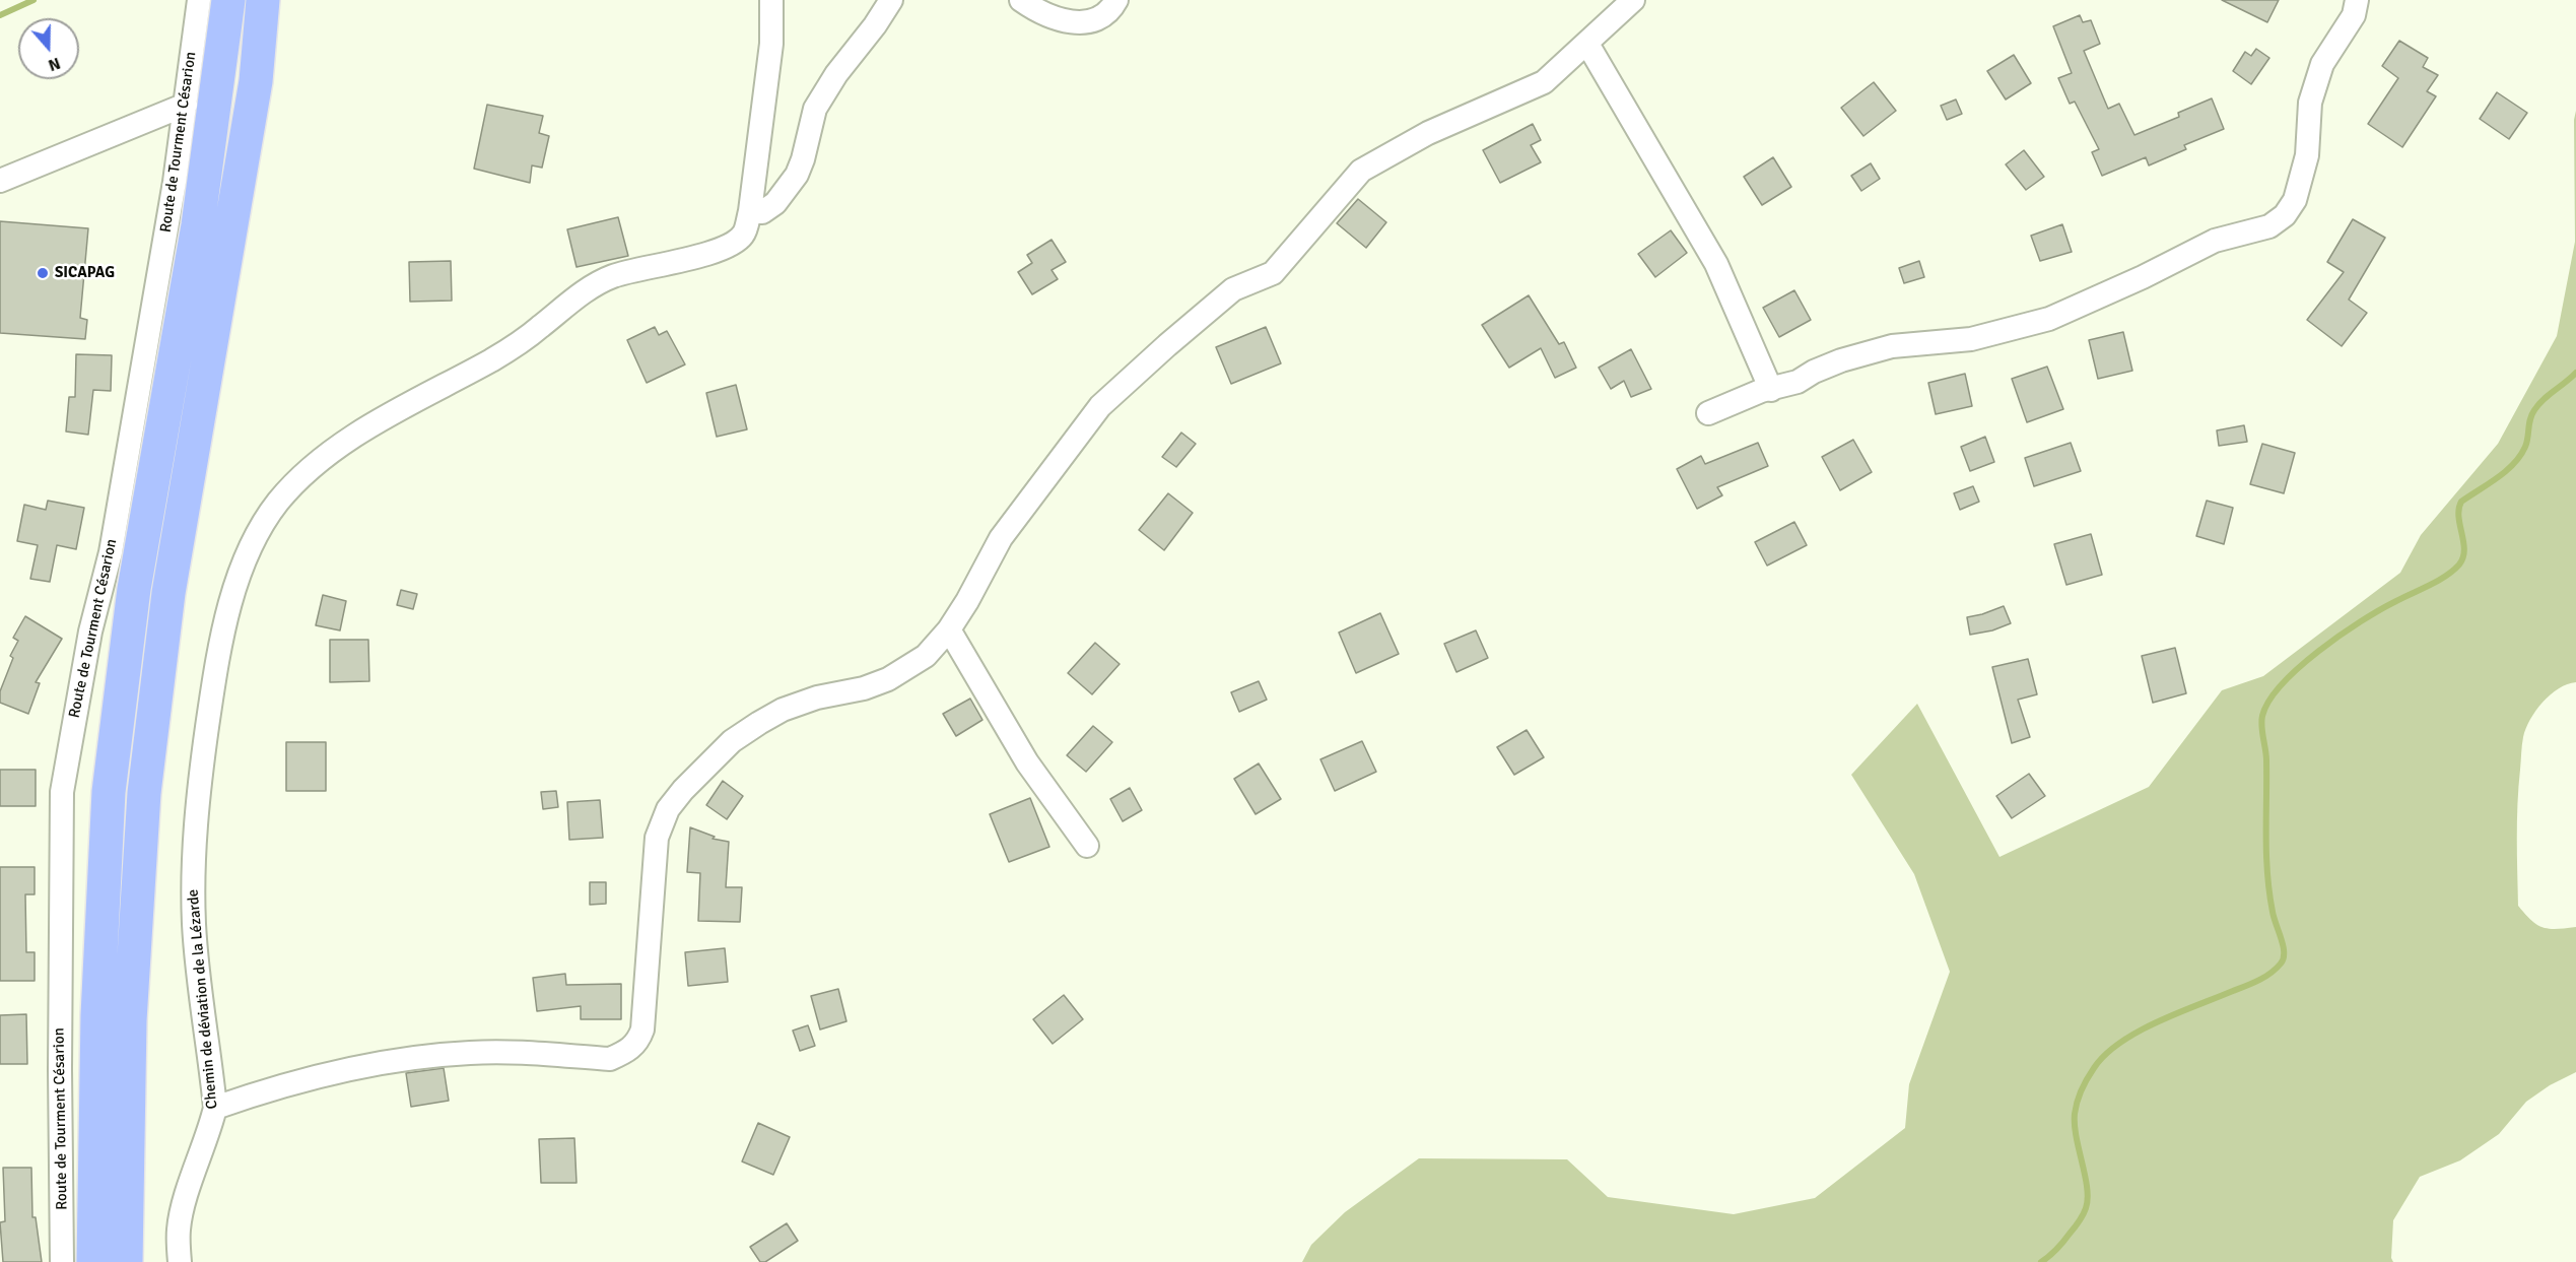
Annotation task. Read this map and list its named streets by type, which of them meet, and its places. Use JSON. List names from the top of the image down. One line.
{"streets":{"street":["Route de Tourment Césarion","Chemin de déviation de la Lézarde"]},"places":["SICAPAG"],"north":"bottom"}
